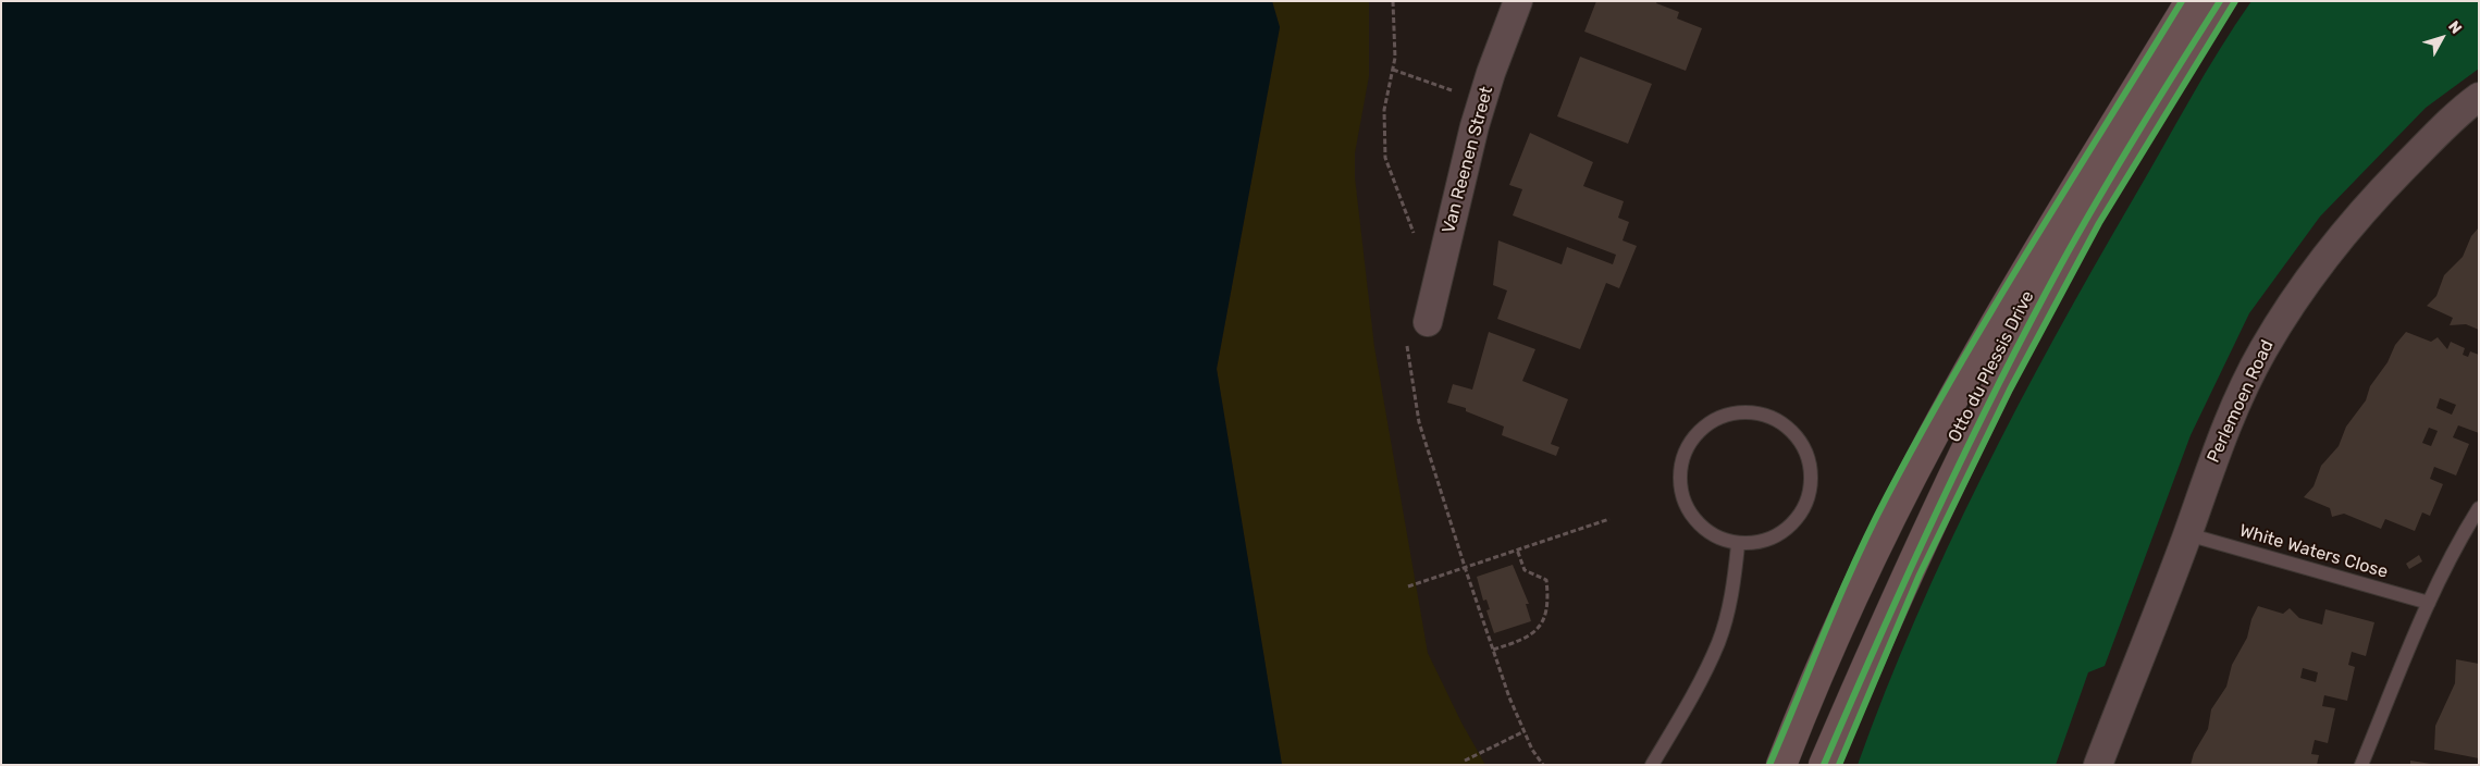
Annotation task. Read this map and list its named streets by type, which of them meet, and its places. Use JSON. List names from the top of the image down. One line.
{"streets":{"main road":["Otto du Plessis Drive"],"street":["Van Reenen Street","Perlemoen Road"],"lane":["White Waters Close"]},"crossings":[["Perlemoen Road","White Waters Close"]],"north":"top right"}
